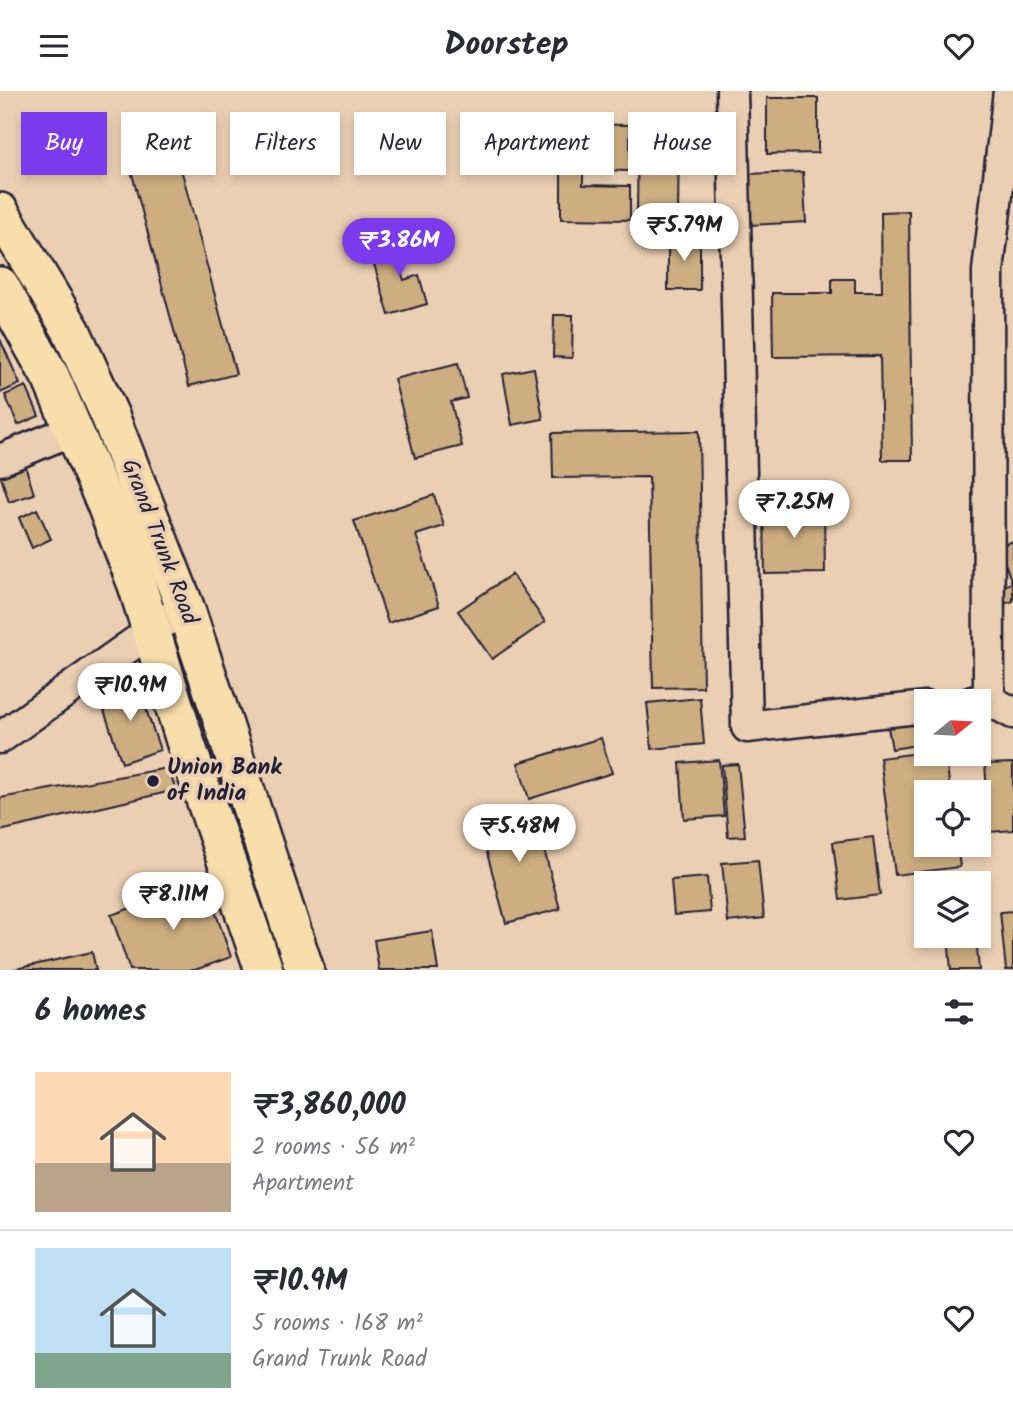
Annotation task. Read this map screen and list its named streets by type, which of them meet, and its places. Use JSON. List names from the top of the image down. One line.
{"streets":{"main road":["Grand Trunk Road"]},"places":["Union Bank of India"],"north":"right","page":{"header":"Doorstep","chip":["Buy","Rent","Filters","New","Apartment","House"],"price":["₹5.79M","₹3.86M","₹7.25M","₹10.9M","₹5.48M","₹8.11M"],"heading":"6 homes","list":[{"name":"₹3,860,000","note":"2 rooms · 56 m² · Apartment"},{"name":"₹10.9M","note":"5 rooms · 168 m² · Grand Trunk Road"}]}}
